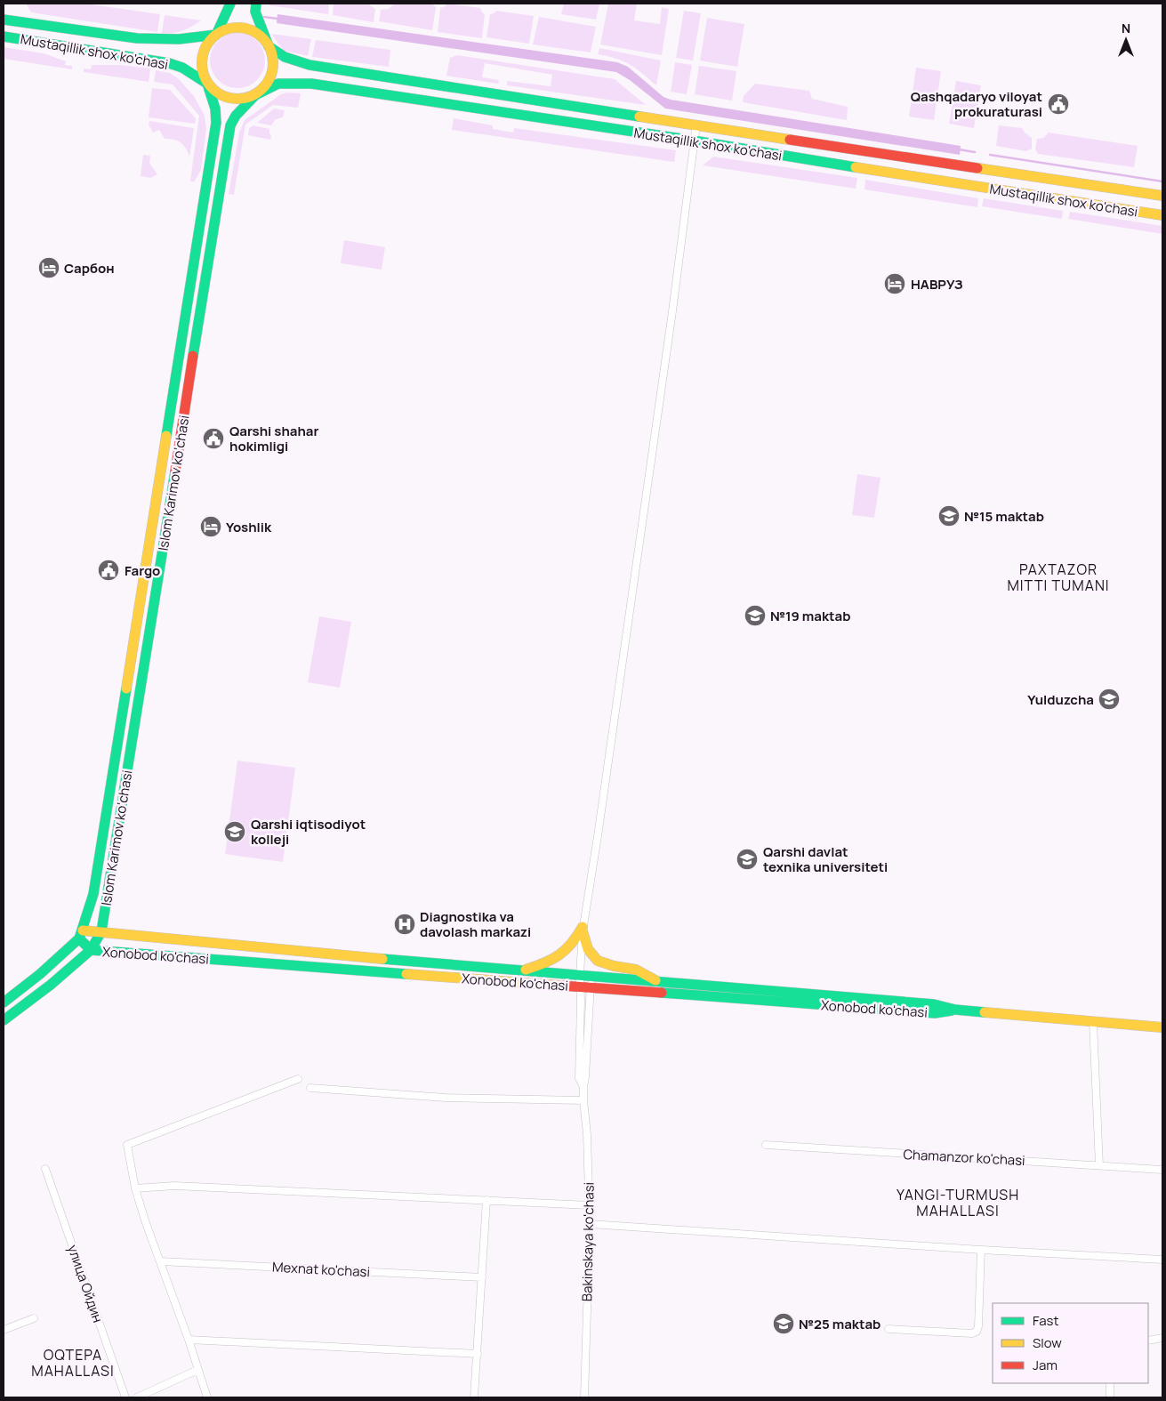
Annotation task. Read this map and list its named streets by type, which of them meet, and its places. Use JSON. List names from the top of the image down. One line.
{"streets":{"main road":["Mustaqillik shox ko'chasi","Islom Karimov ko‘chasi","Xonobod ko'chasi"],"street":["Chamanzor ko'chasi","Bakinskaya ko'chasi","Mexnat ko'chasi","улица Ойдин"]},"crossings":[["Mustaqillik shox ko'chasi","Islom Karimov ko‘chasi"],["Islom Karimov ko‘chasi","Xonobod ko'chasi"],["Xonobod ko'chasi","Bakinskaya ko'chasi"]],"districts":["PAXTAZOR MITTI TUMANI","YANGI-TURMUSH MAHALLASI","OQTEPA MAHALLASI"],"places":{"public building":["Qashqadaryo viloyat prokuraturasi","Qarshi shahar hokimligi","Fargo"],"hotel":["Сарбон","НАВРУЗ","Yoshlik"],"school or university":["№15 maktab","№19 maktab","Yulduzcha","Qarshi iqtisodiyot kolleji","Qarshi davlat texnika universiteti","№25 maktab"],"hospital":["Diagnostika va davolash markazi"]},"legend":["Fast","Slow","Jam"],"north":"top"}
